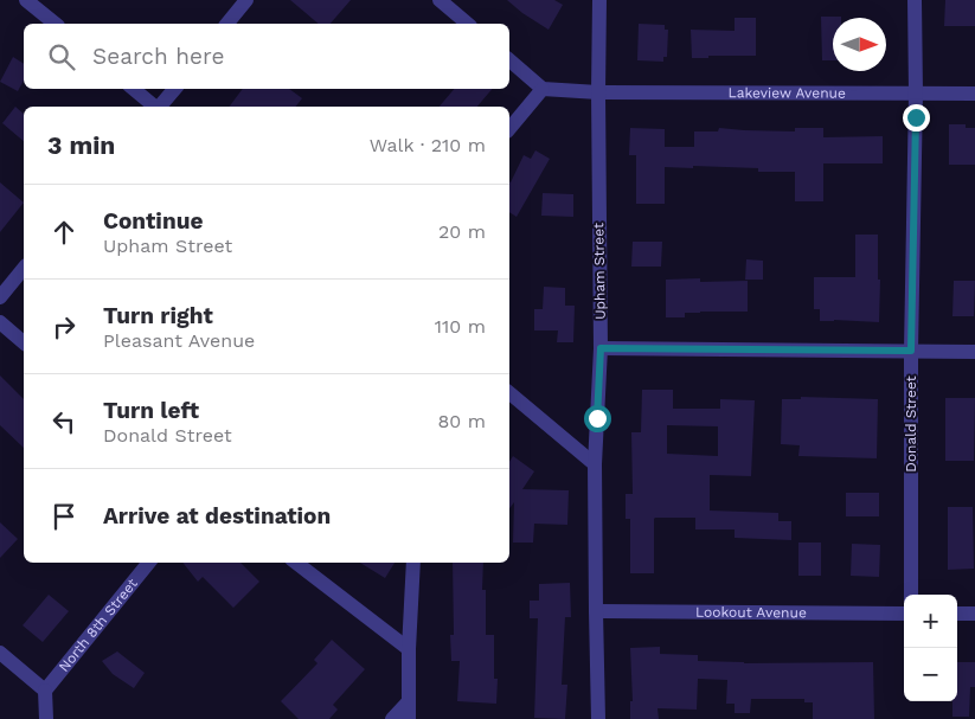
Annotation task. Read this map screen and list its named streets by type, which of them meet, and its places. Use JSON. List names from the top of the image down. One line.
{"streets":{"street":["Lakeview Avenue","Upham Street","Donald Street","Lookout Avenue","North 8th Street"]},"crossings":[["Lakeview Avenue","Upham Street"],["Lakeview Avenue","Donald Street"],["Upham Street","Lookout Avenue"]],"north":"right","page":{"search":"Search here","heading":["3 min","Walk · 210 m"],"list":[["Continue","Upham Street","20 m"],["Turn right","Pleasant Avenue","110 m"],["Turn left","Donald Street","80 m"],"Arrive at destination"],"map_buttons":["+","−"]}}
